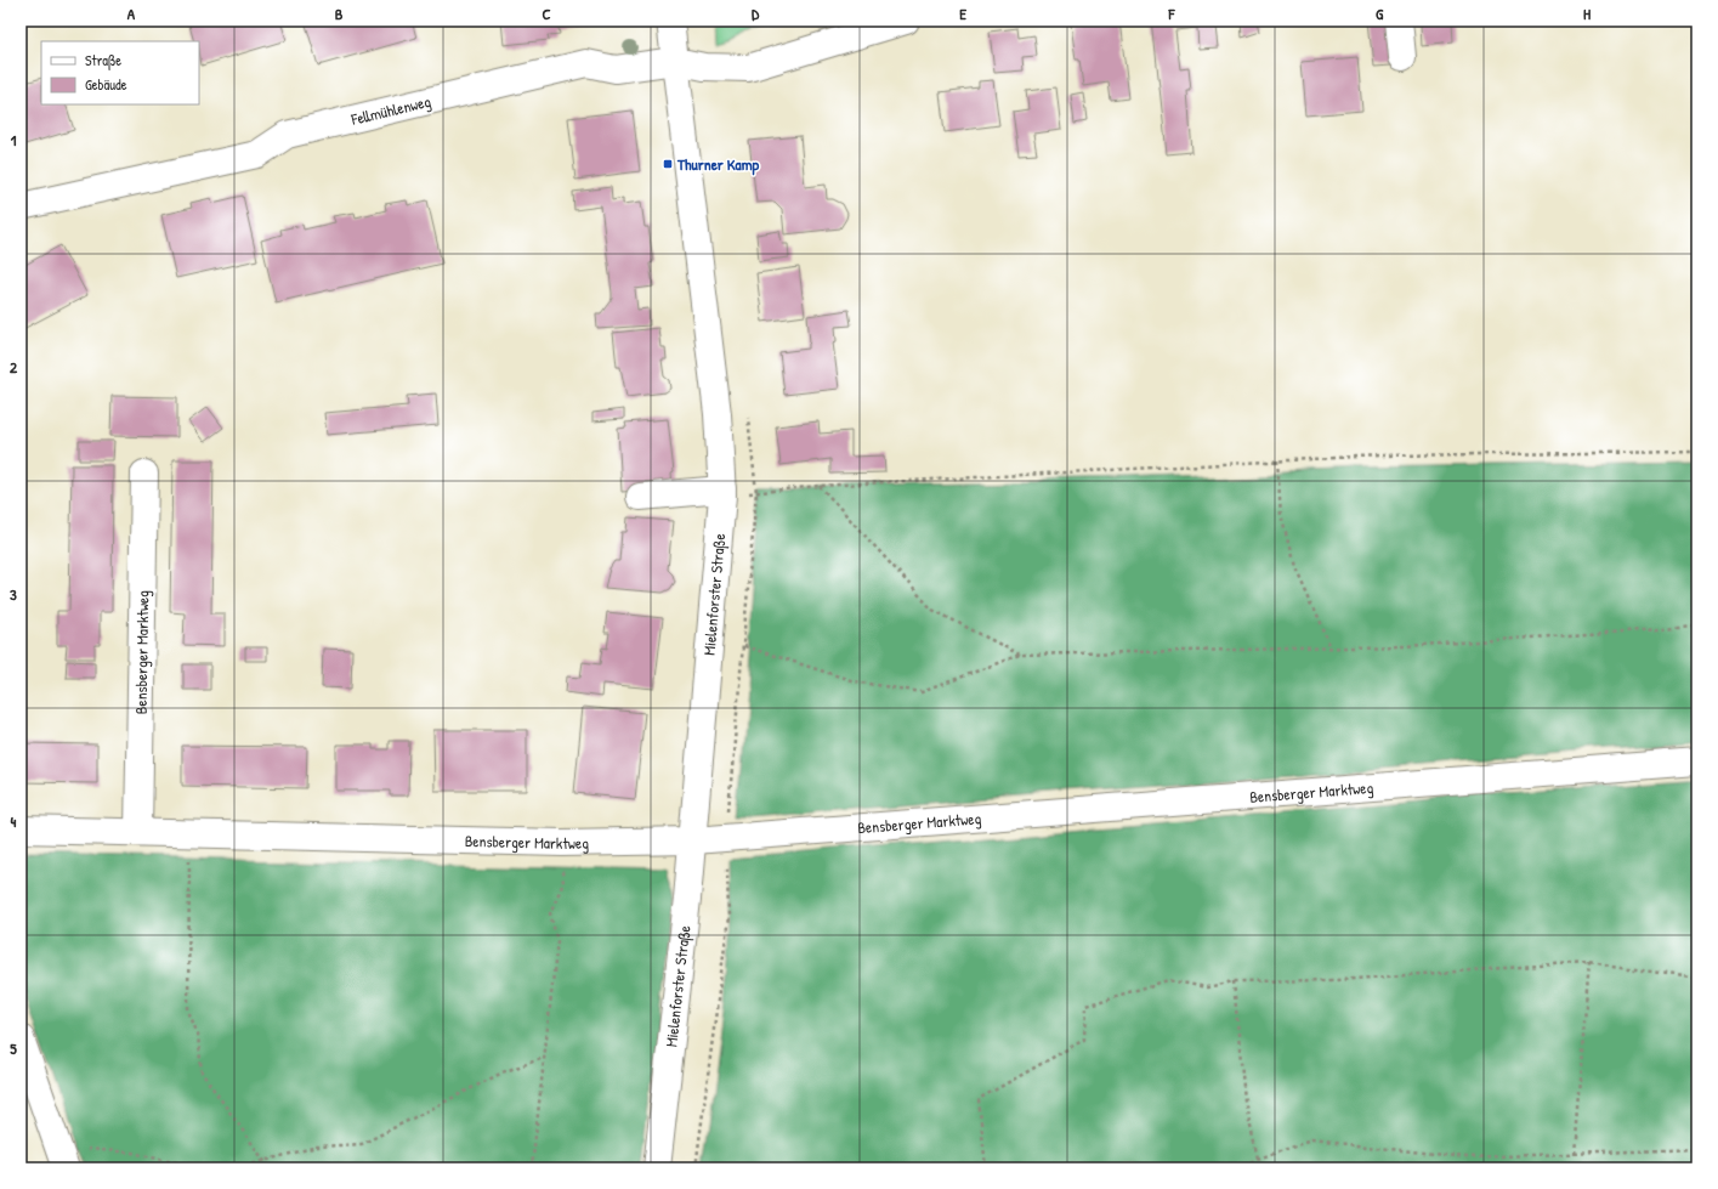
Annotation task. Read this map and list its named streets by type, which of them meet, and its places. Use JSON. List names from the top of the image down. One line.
{"streets":{"street":["Fellmühlenweg","Mielenforster Straße","Bensberger Marktweg"]},"crossings":[["Fellmühlenweg","Mielenforster Straße"],["Mielenforster Straße","Bensberger Marktweg"]],"places":{"transit":["Thurner Kamp"]},"legend":["Straße","Gebäude"],"grid":{"columns":["A","B","C","D","E","F","G","H"],"rows":["1","2","3","4","5"]}}
